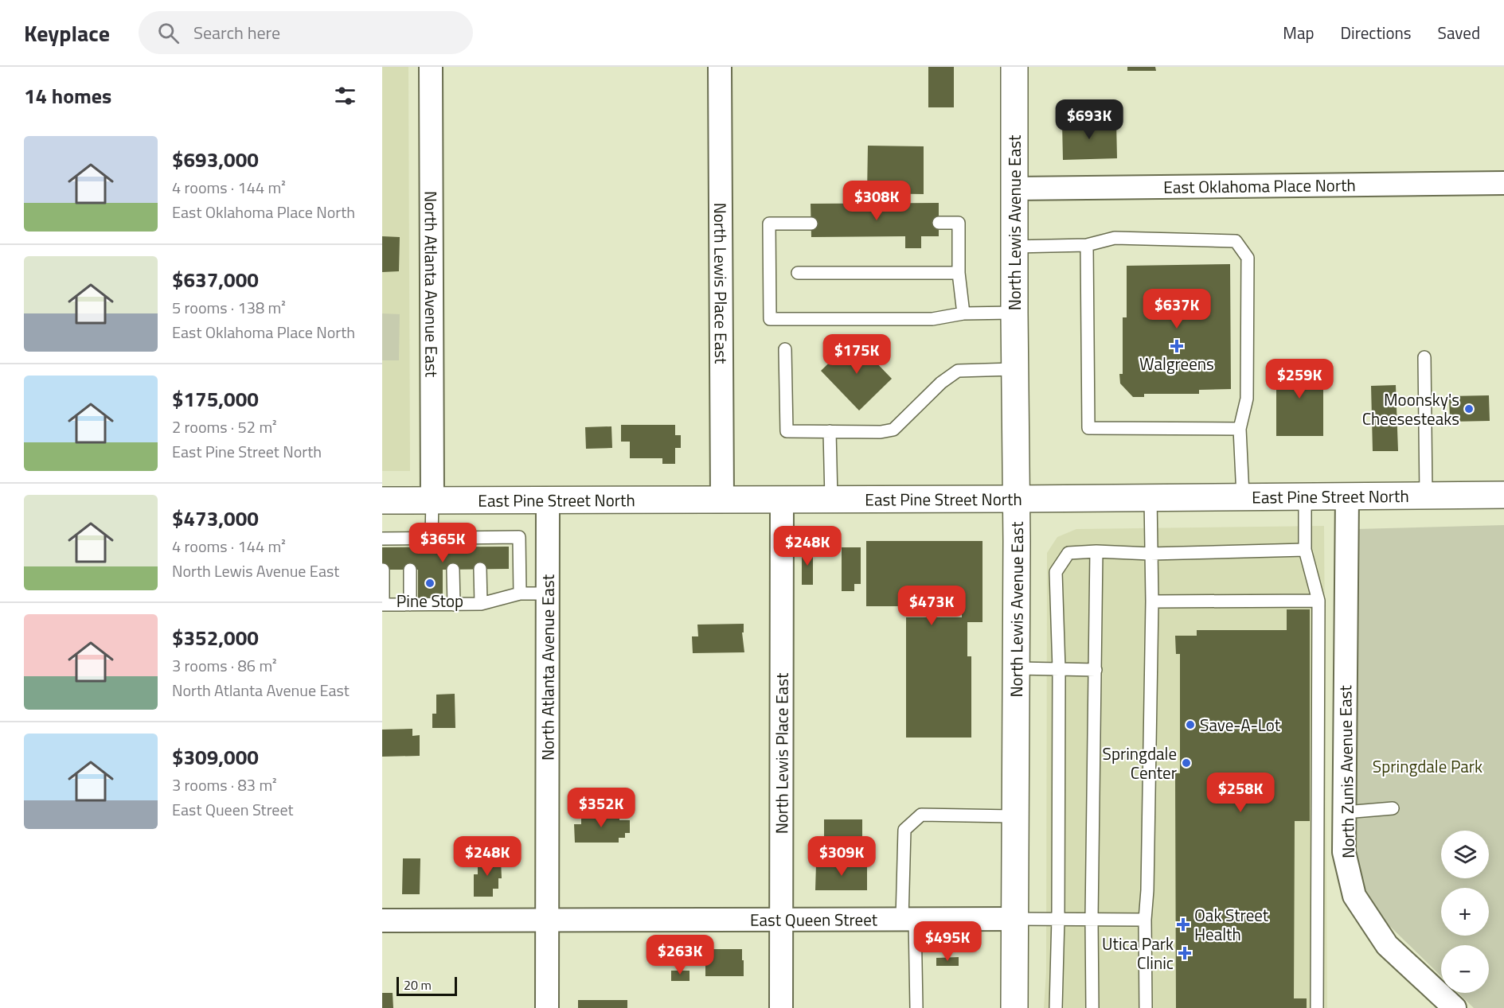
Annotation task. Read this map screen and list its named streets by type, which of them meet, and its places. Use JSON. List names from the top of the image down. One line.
{"streets":{"main road":["North Lewis Avenue East","East Pine Street North"],"street":["East Oklahoma Place North","North Lewis Place East","North Atlanta Avenue East","North Zunis Avenue East","East Queen Street"]},"crossings":[["East Oklahoma Place North","North Lewis Avenue East"],["North Lewis Avenue East","East Pine Street North"],["North Lewis Avenue East","East Queen Street"],["North Lewis Place East","East Pine Street North"],["North Lewis Place East","East Queen Street"],["North Atlanta Avenue East","East Pine Street North"],["North Atlanta Avenue East","East Queen Street"],["East Pine Street North","North Zunis Avenue East"]],"parks":["Springdale Park"],"places":{"health":["Walgreens","Oak Street Health","Utica Park Clinic"],"other":["Moonsky's Cheesesteaks","Pine Stop","Save-A-Lot","Springdale Center"]},"scale_bar":"20 m","page":{"header":"Keyplace","search":"Search here","nav":["Map","Directions","Saved"],"heading":"14 homes","price":["$693K","$308K","$637K","$175K","$259K","$365K","$248K","$473K","$258K","$352K","$248K","$309K","$495K","$263K"],"list":[{"name":"$693,000","note":"4 rooms · 144 m² · East Oklahoma Place North"},{"name":"$637,000","note":"5 rooms · 138 m² · East Oklahoma Place North"},{"name":"$175,000","note":"2 rooms · 52 m² · East Pine Street North"},{"name":"$473,000","note":"4 rooms · 144 m² · North Lewis Avenue East"},{"name":"$352,000","note":"3 rooms · 86 m² · North Atlanta Avenue East"},{"name":"$309,000","note":"3 rooms · 83 m² · East Queen Street"}],"map_buttons":["+","−"],"scale":"20 m"}}
